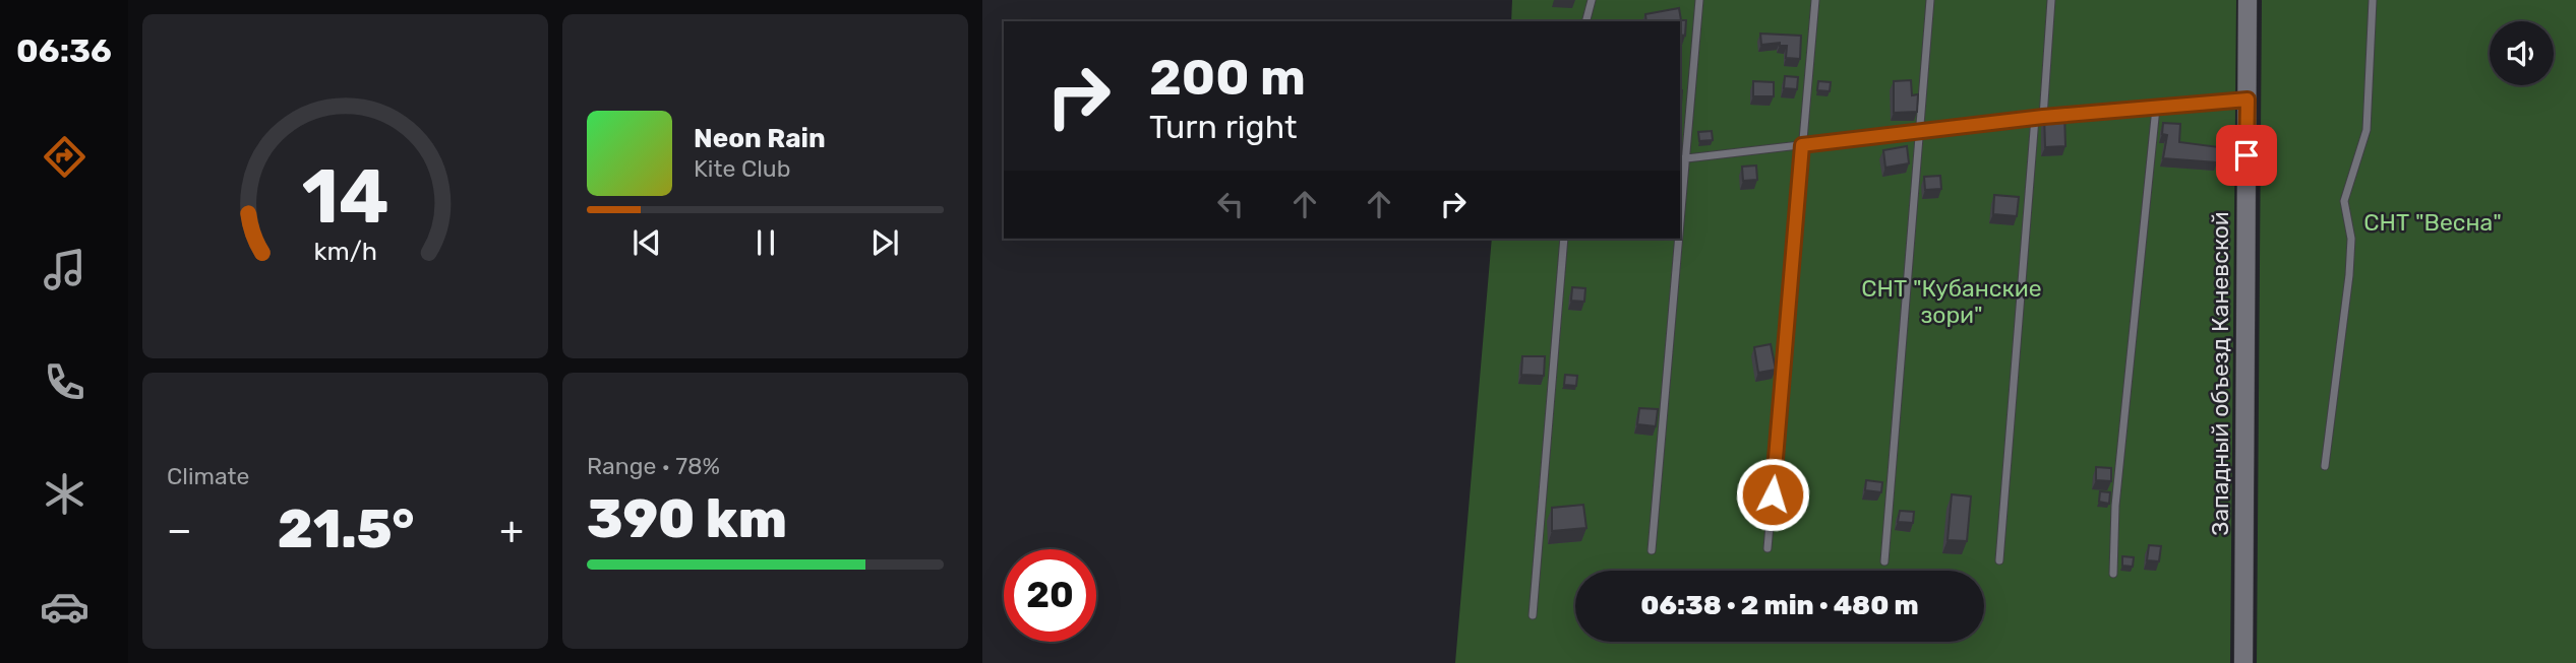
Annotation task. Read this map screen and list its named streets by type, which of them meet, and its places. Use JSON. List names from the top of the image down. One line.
{"streets":{"main road":["Западный объезд Каневской"]},"parks":["СНТ \"Весна\"","СНТ \"Кубанские зори\""],"page":{"tabs":"06:36","turn":["200 m","Turn right"],"song":["Neon Rain","Kite Club"],"tile":["Climate",["Range · 78%","390 km"]],"heat":["−","21.5°","+"],"limit":"20","trip":"06:38 · 2 min · 480 m","gauge":["14","km/h"]}}
